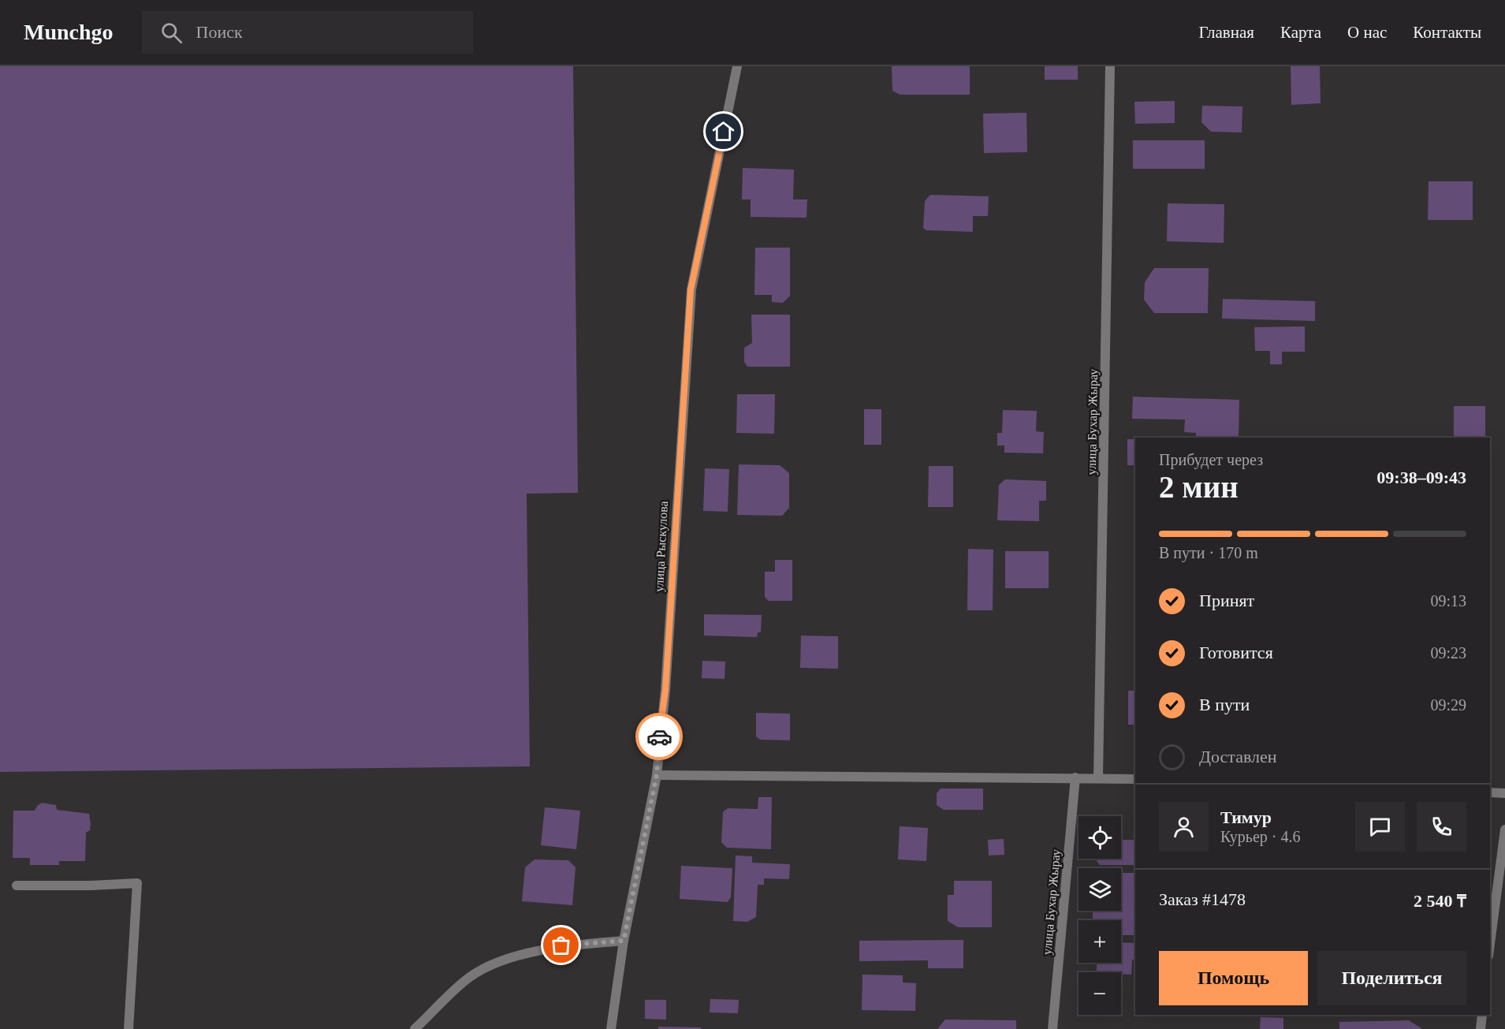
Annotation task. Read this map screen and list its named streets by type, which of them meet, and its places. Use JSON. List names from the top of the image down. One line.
{"streets":{"street":["улица Бухар Жырау","улица Рыскулова"]},"page":{"header":"Munchgo","search":"Поиск","nav":["Главная","Карта","О нас","Контакты"],"heading":["2 мин","Прибудет через","09:38–09:43"],"panel":["Тимур","Курьер · 4.6","Заказ #1478","2 540 ₸"],"bar":"В пути · 170 m","list":[["Принят","09:13"],["Готовится","09:23"],["В пути","09:29"],"Доставлен"],"map_buttons":["+","−"],"buttons":["Помощь","Поделиться"]}}
